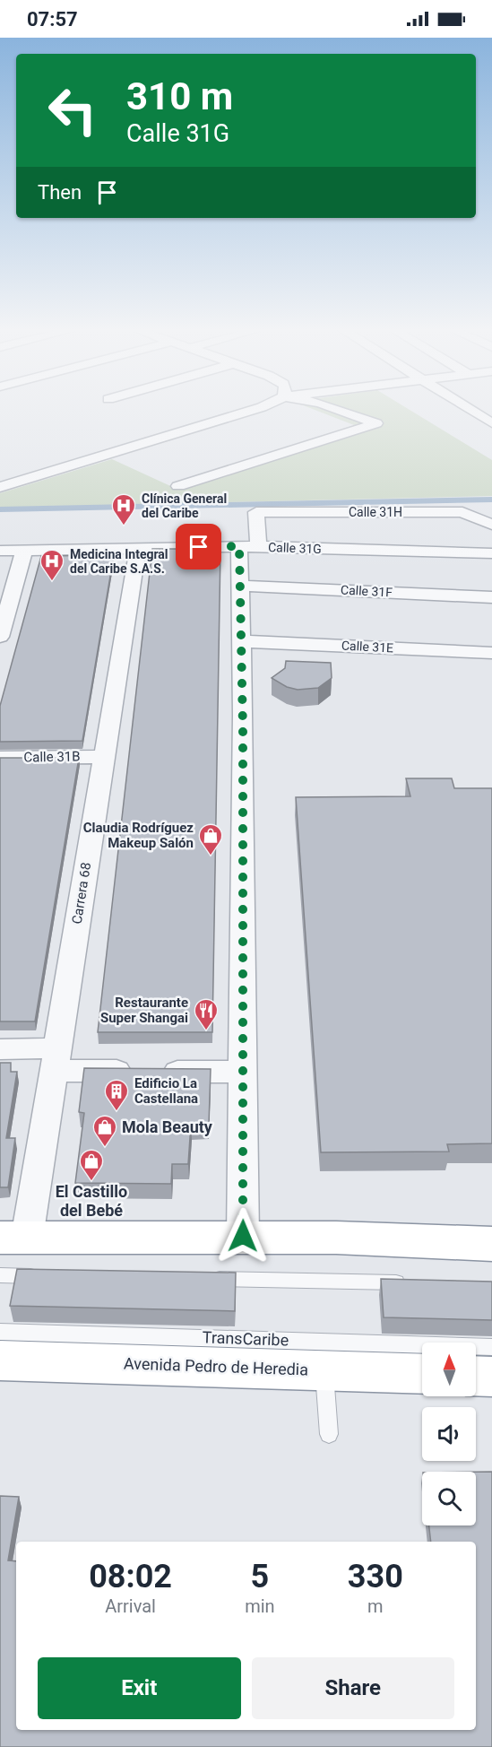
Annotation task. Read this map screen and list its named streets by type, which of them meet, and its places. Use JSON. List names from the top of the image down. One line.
{"streets":{"highway":["Avenida Pedro de Heredia"],"street":["Calle 31H","Calle 31G","Calle 31F","Calle 31E","Calle 31B","Carrera 68"],"lane":["TransCaribe"]},"crossings":[["Calle 31H","Calle 31G"],["Calle 31G","Carrera 68"],["Calle 31B","Carrera 68"]],"places":{"hospital":["Clínica General del Caribe","Medicina Integral del Caribe S.A.S."],"shop":["Claudia Rodríguez Makeup Salón","Mola Beauty","El Castillo del Bebé"],"restaurant":["Restaurante Super Shangai"],"building":["Edificio La Castellana"]},"north":"top","page":{"status":"07:57","turn":["310 m","Calle 31G"],"then":"Then","eta":["08:02","Arrival","5","min","330","m"],"buttons":["Exit","Share"]}}
